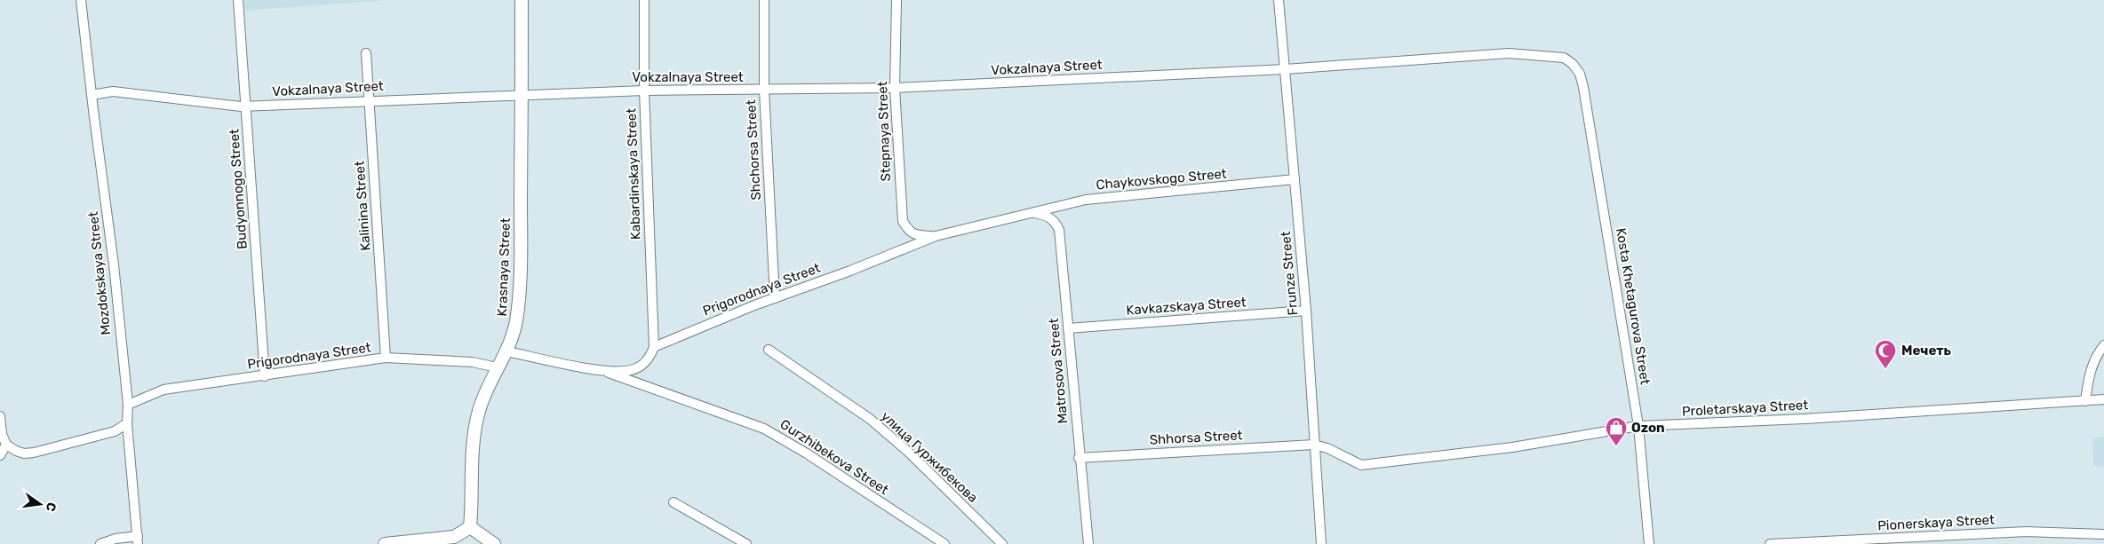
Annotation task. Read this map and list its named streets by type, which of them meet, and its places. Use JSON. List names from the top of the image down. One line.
{"streets":{"street":["Vokzalnaya Street","Stepnaya Street","Shchorsa Street","Kabardinskaya Street","Chaykovskogo Street","Budyonnogo Street","Kalinina Street","Krasnaya Street","Mozdokskaya Street","Frunze Street","Prigorodnaya Street","Kavkazskaya Street","Kosta Khetagurova Street","Matrosova Street","Proletarskaya Street","Shhorsa Street","Gurzhibekova Street","улица Гуржибекова","Pionerskaya Street"]},"crossings":[["Vokzalnaya Street","Stepnaya Street"],["Vokzalnaya Street","Shchorsa Street"],["Vokzalnaya Street","Kabardinskaya Street"],["Vokzalnaya Street","Budyonnogo Street"],["Vokzalnaya Street","Kalinina Street"],["Vokzalnaya Street","Krasnaya Street"],["Vokzalnaya Street","Mozdokskaya Street"],["Vokzalnaya Street","Frunze Street"],["Vokzalnaya Street","Kosta Khetagurova Street"],["Stepnaya Street","Prigorodnaya Street"],["Shchorsa Street","Prigorodnaya Street"],["Kabardinskaya Street","Prigorodnaya Street"],["Chaykovskogo Street","Frunze Street"],["Chaykovskogo Street","Prigorodnaya Street"],["Chaykovskogo Street","Matrosova Street"],["Budyonnogo Street","Prigorodnaya Street"],["Kalinina Street","Prigorodnaya Street"],["Krasnaya Street","Prigorodnaya Street"],["Mozdokskaya Street","Prigorodnaya Street"],["Frunze Street","Kavkazskaya Street"],["Frunze Street","Proletarskaya Street"],["Frunze Street","Shhorsa Street"],["Prigorodnaya Street","Matrosova Street"],["Kavkazskaya Street","Matrosova Street"],["Kosta Khetagurova Street","Proletarskaya Street"],["Matrosova Street","Shhorsa Street"],["Proletarskaya Street","Shhorsa Street"]],"places":{"mosque":["Мечеть"],"shop":["Ozon"]},"north":"right"}
